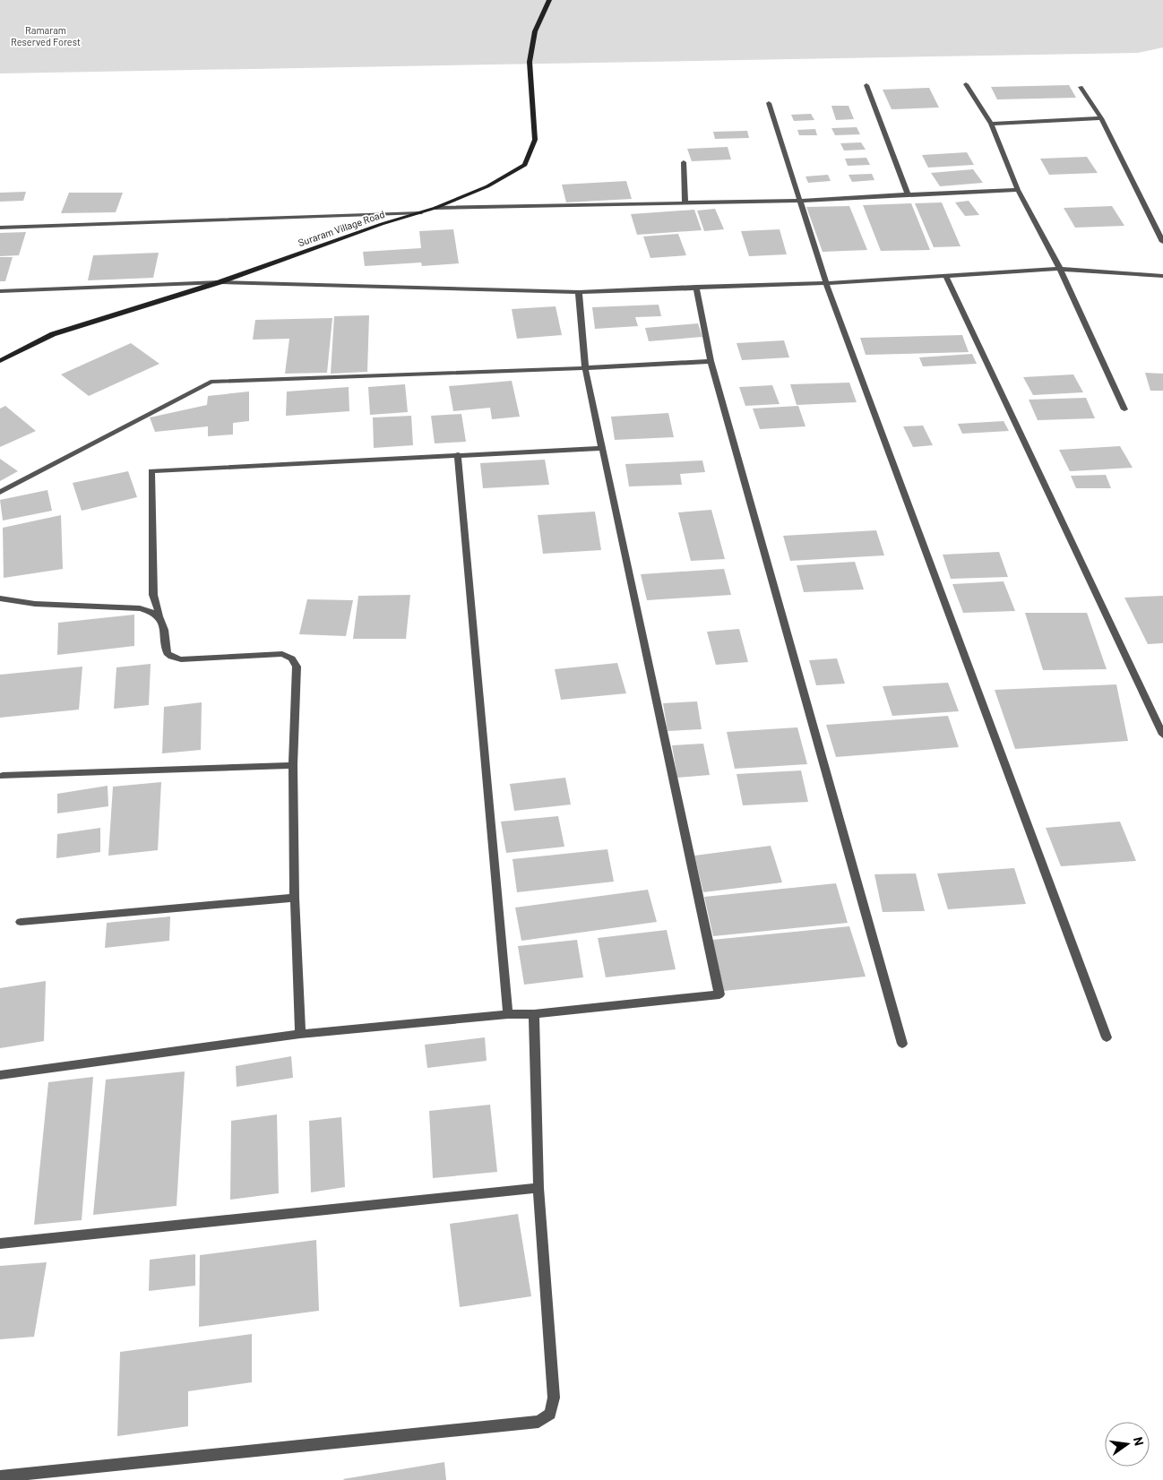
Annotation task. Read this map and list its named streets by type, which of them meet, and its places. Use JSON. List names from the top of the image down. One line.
{"streets":{"main road":["Suraram Village Road"]},"parks":["Ramaram Reserved Forest"],"north":"right"}
